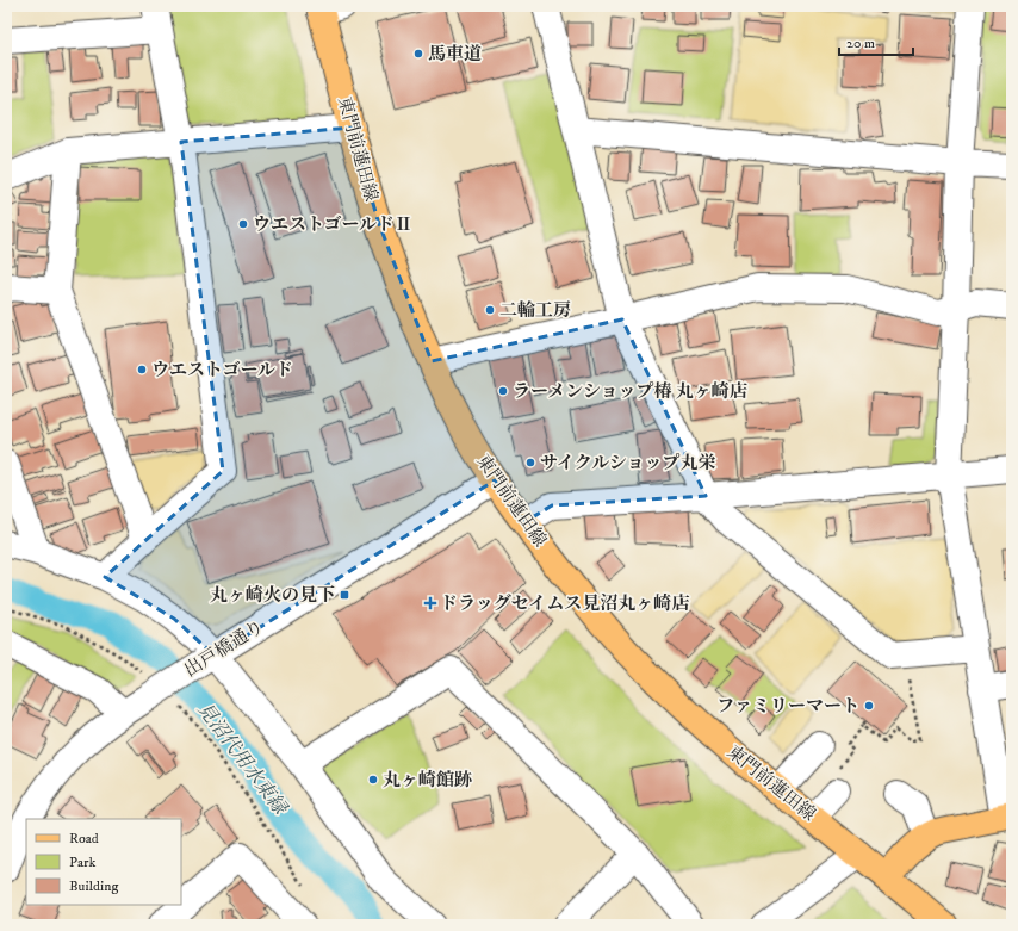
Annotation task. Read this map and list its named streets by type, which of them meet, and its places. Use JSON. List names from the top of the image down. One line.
{"streets":{"main road":["東門前蓮田線"],"street":["出戸橋通り"]},"crossings":[["東門前蓮田線","出戸橋通り"]],"water":["見沼代用水東縁"],"places":{"other":["馬車道","ウエストゴールドⅡ","二輪工房","ウエストゴールド","ラーメンショップ椿 丸ヶ崎店","サイクルショップ丸栄","ファミリーマート","丸ヶ崎館跡"],"transit":["丸ヶ崎火の見下"],"health":["ドラッグセイムス見沼丸ヶ崎店"]},"legend":["Road","Park","Building"],"scale_bar":"20 m"}
